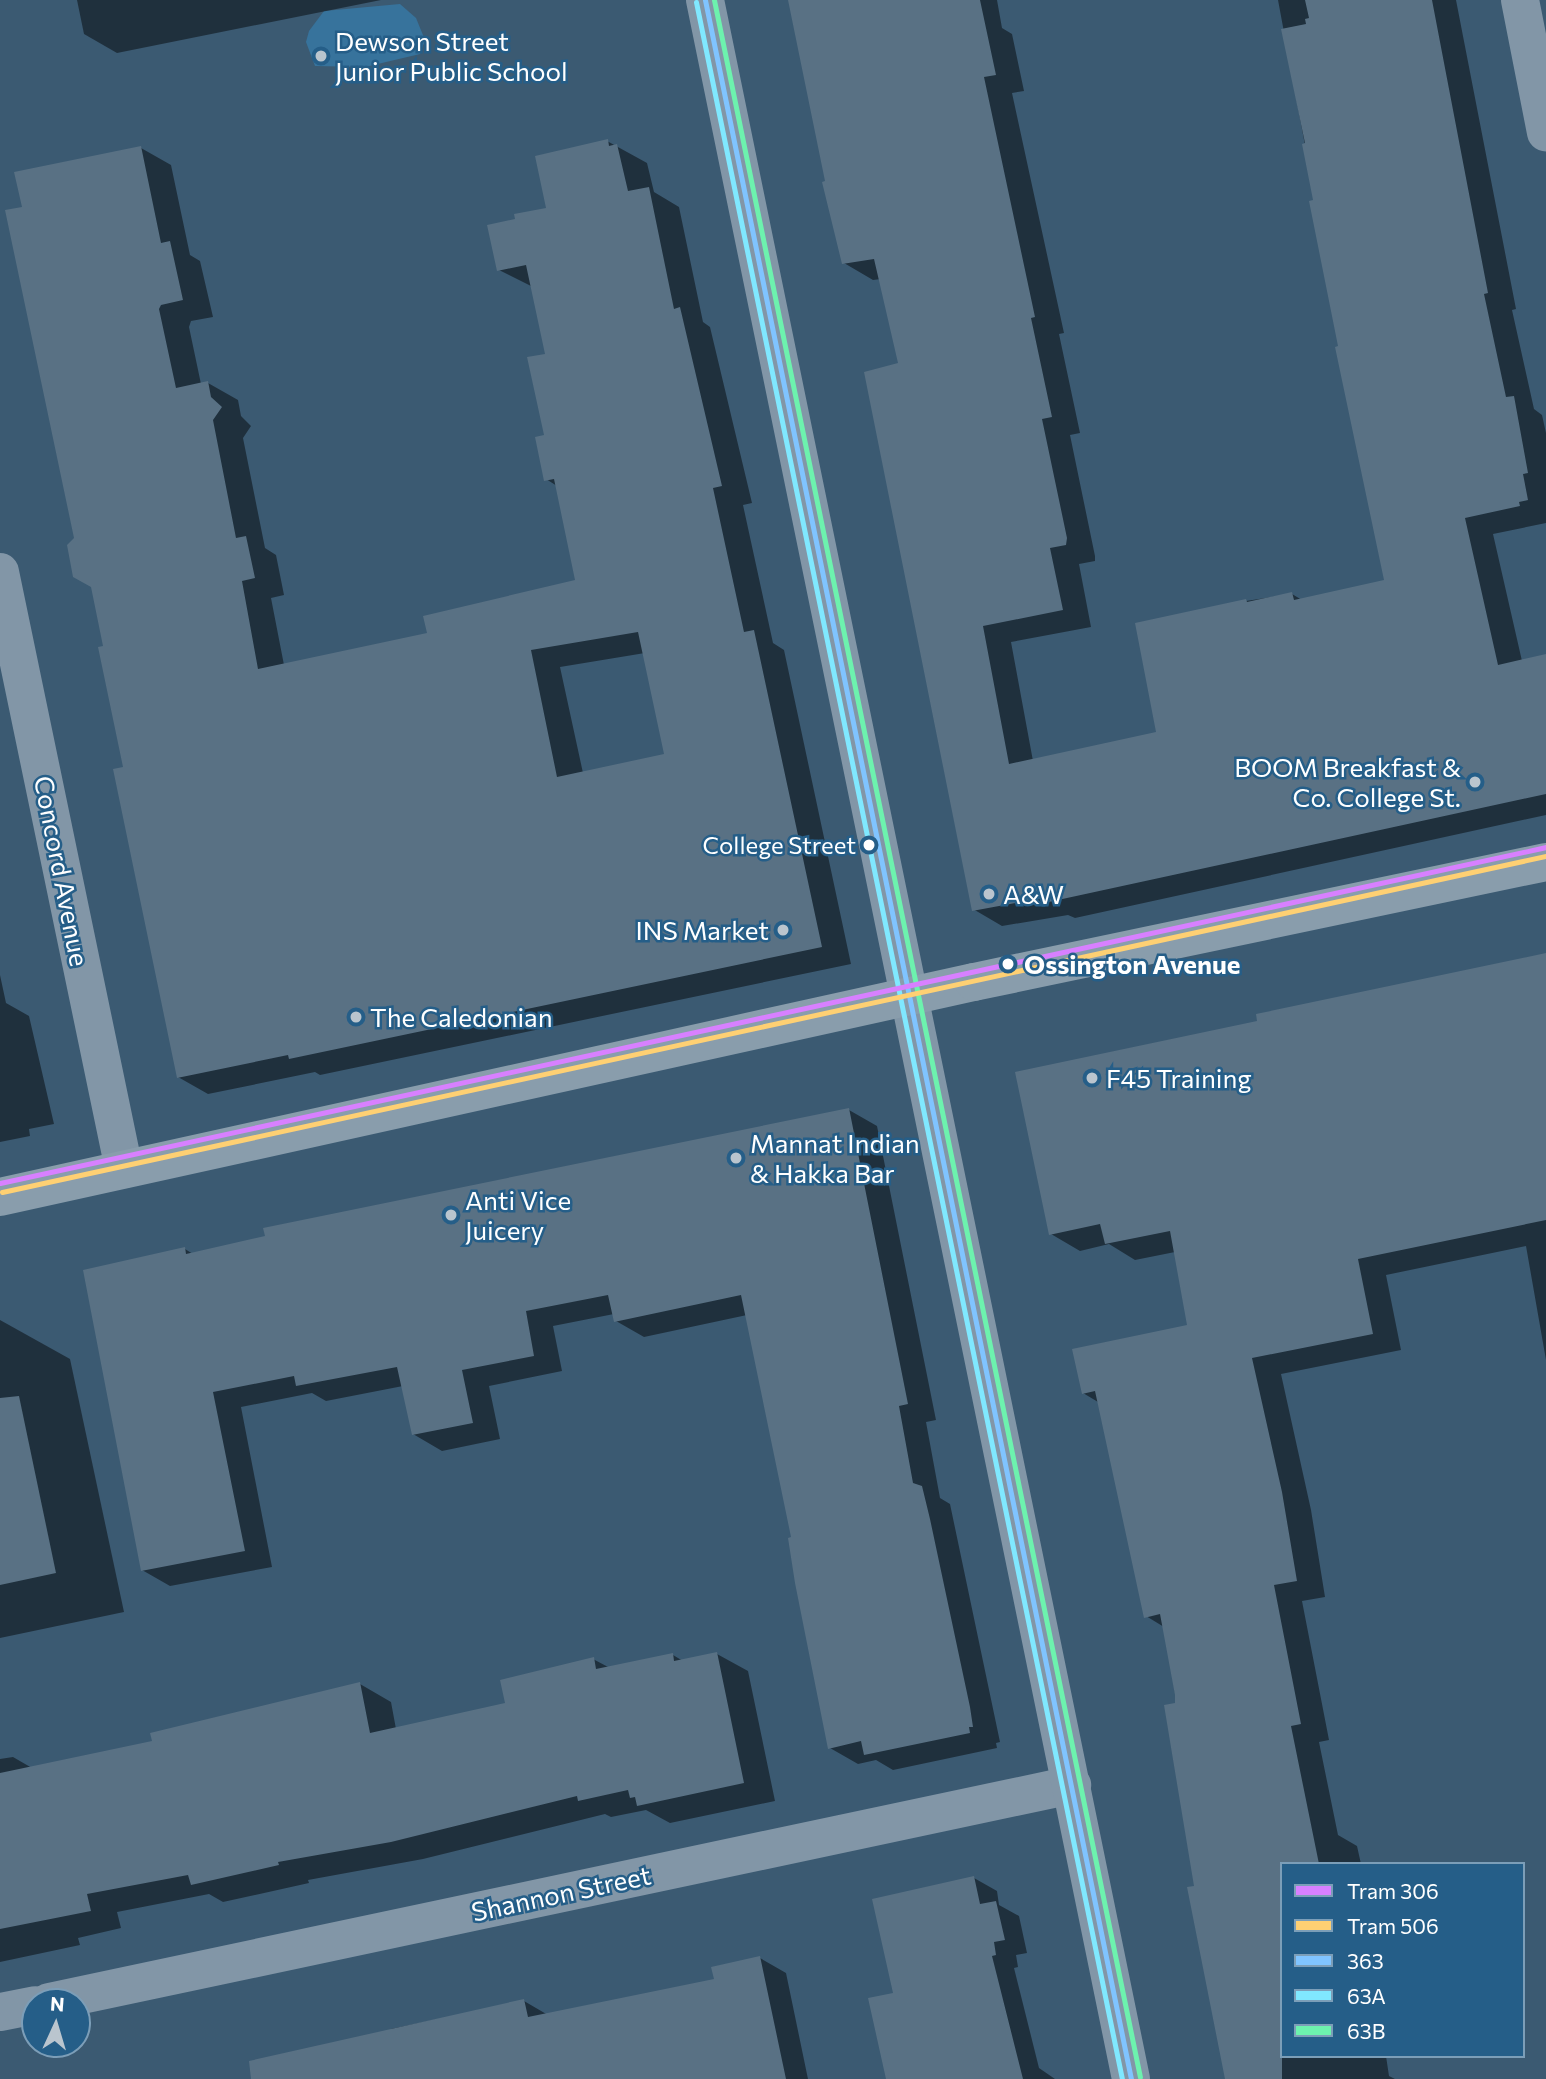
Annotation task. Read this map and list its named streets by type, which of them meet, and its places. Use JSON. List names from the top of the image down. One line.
{"streets":{"street":["Concord Avenue","Shannon Street"]},"places":["Dewson Street Junior Public School","BOOM Breakfast & Co. College St.","College Street","A&W","INS Market","Ossington Avenue","The Caledonian","F45 Training","Mannat Indian & Hakka Bar","Anti Vice Juicery"],"lines":["transit line 363","transit line 63B","transit line 63A","tram line 306","tram line 506"],"legend":["Tram 306","Tram 506","363","63A","63B"],"north":"top"}
